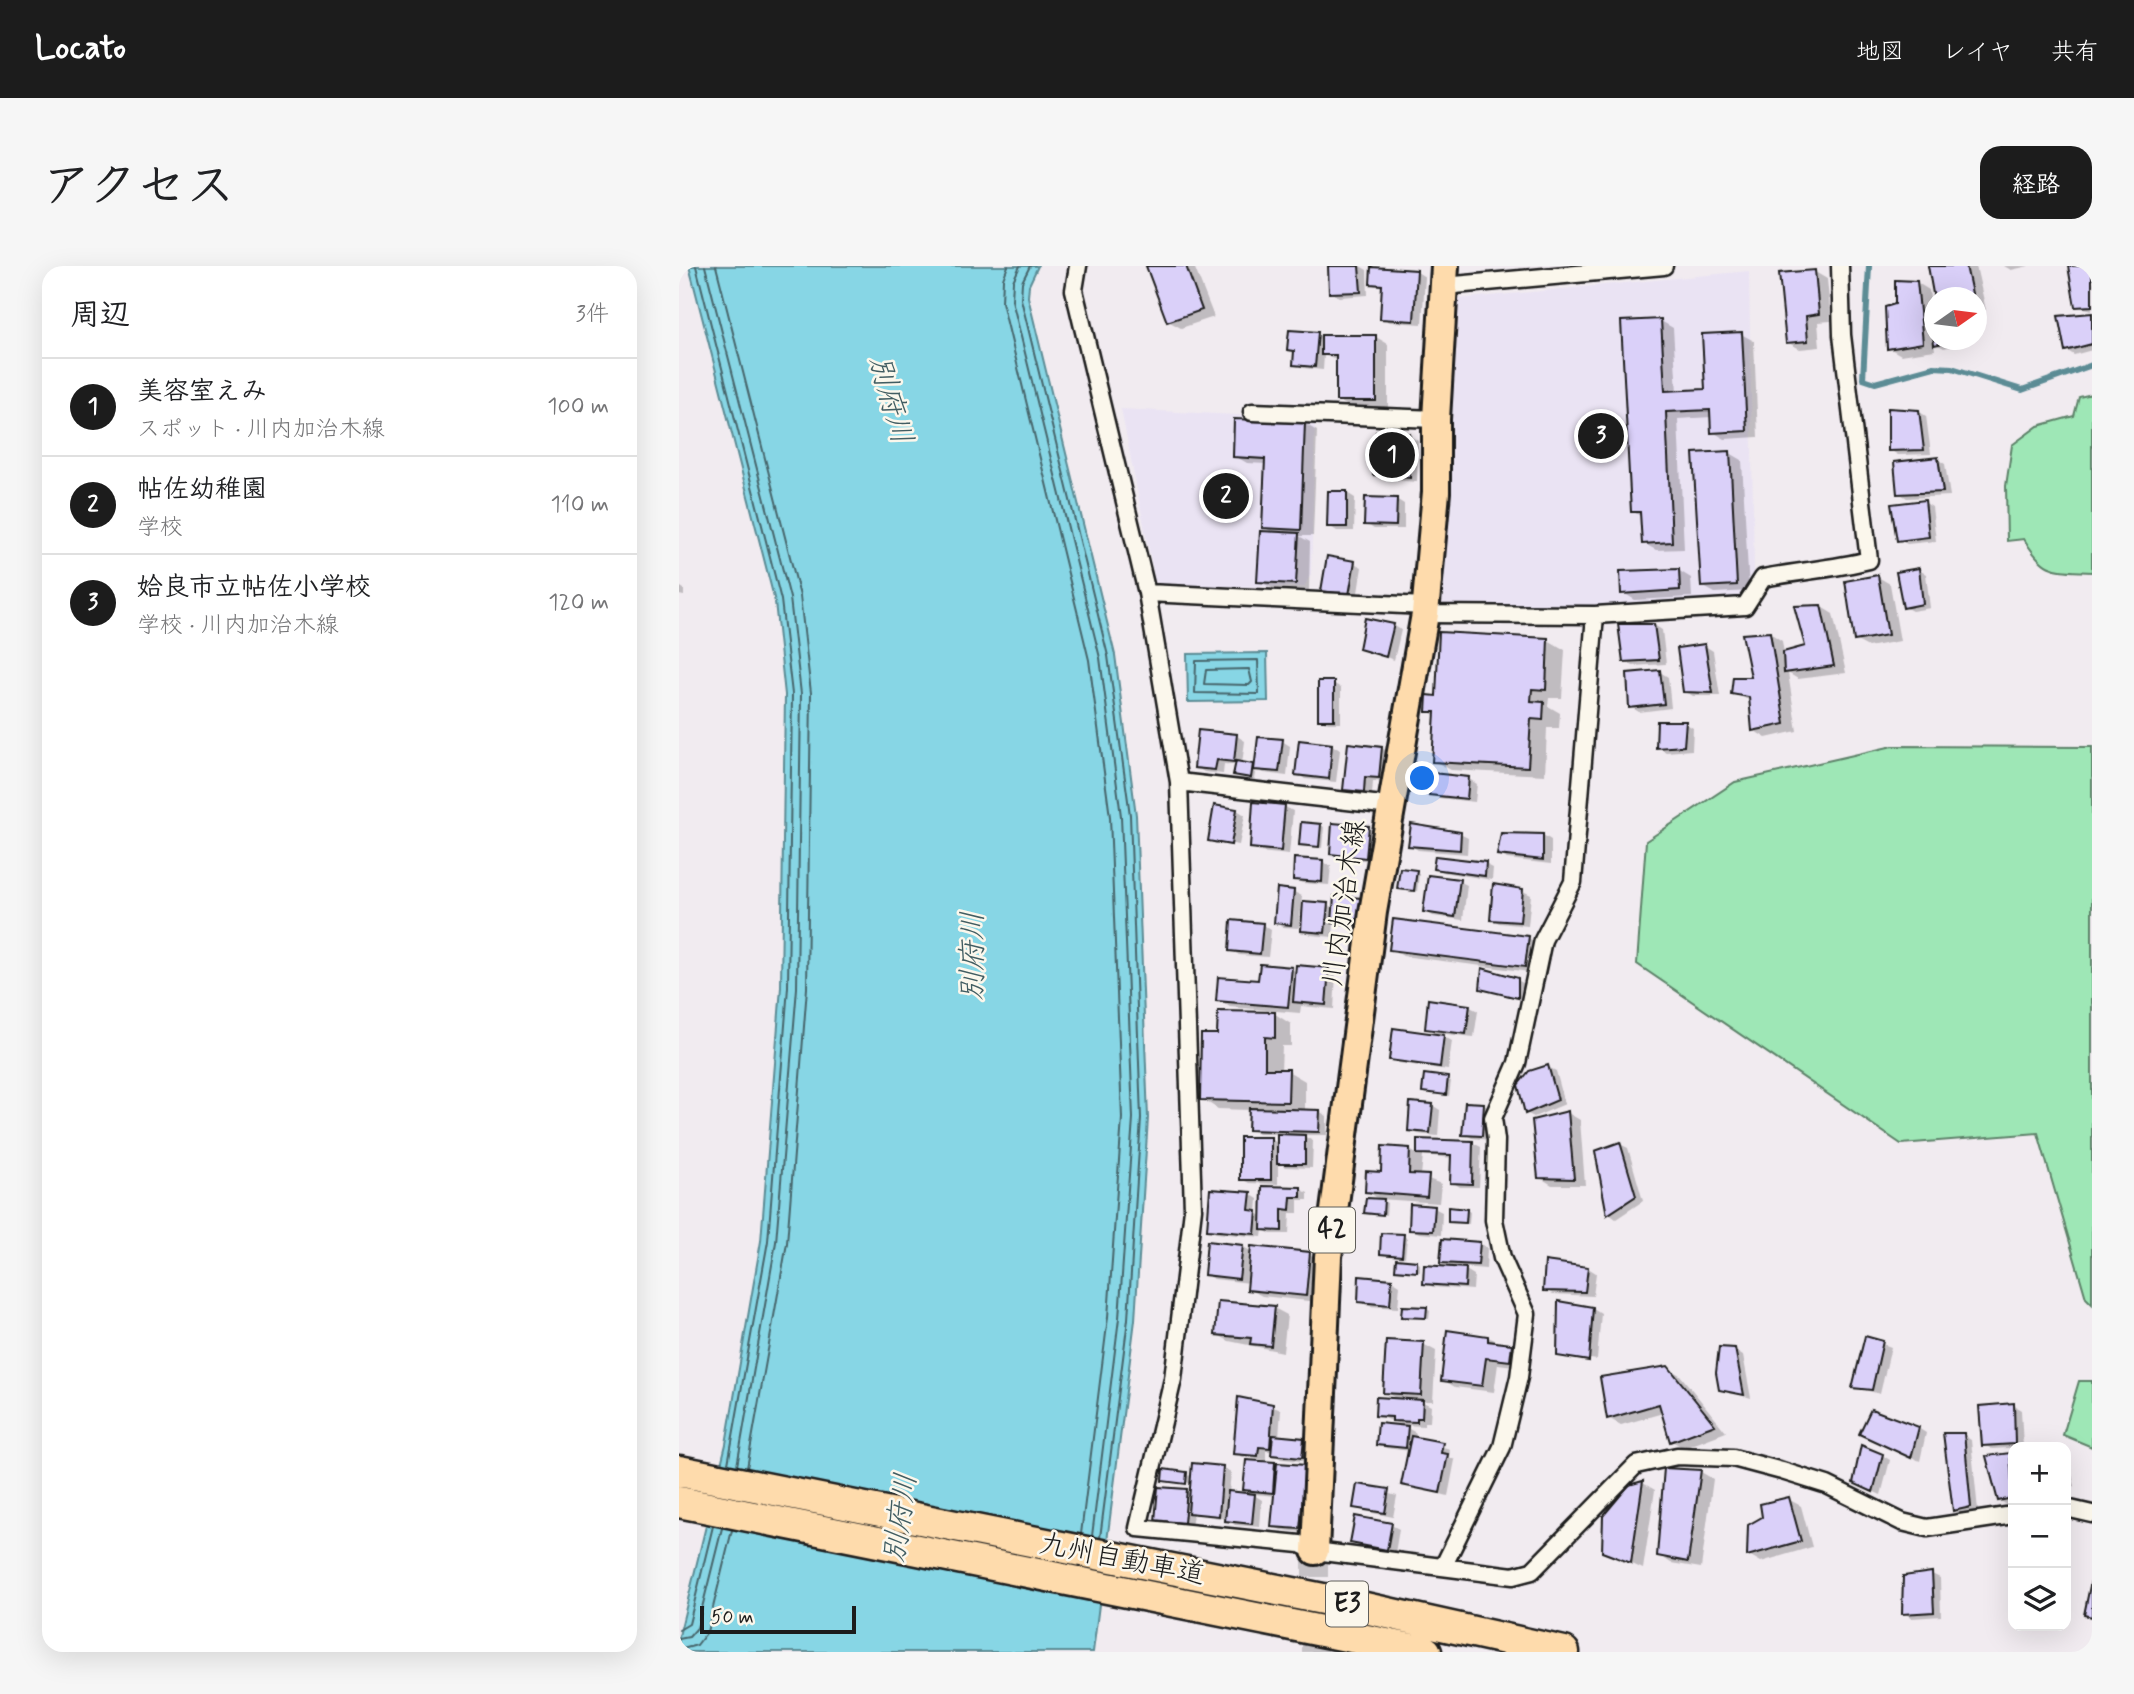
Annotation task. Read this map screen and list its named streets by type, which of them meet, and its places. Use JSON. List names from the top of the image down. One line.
{"streets":{"highway":["九州自動車道","E3"],"main road":["川内加治木線","42"]},"water":["別府川"],"scale_bar":"50 m","north":"right","page":{"header":"Locato","nav":["地図","レイヤ","共有"],"title":"アクセス","buttons":"経路","heading":["周辺","3件"],"list":[{"mark":"1","name":"美容室えみ","note":"スポット · 川内加治木線","value":"100 m"},{"mark":"2","name":"帖佐幼稚園","note":"学校","value":"110 m"},{"mark":"3","name":"姶良市立帖佐小学校","note":"学校 · 川内加治木線","value":"120 m"}],"pins":["3","1","2"],"map_buttons":["+","−"],"scale":"50 m"}}
